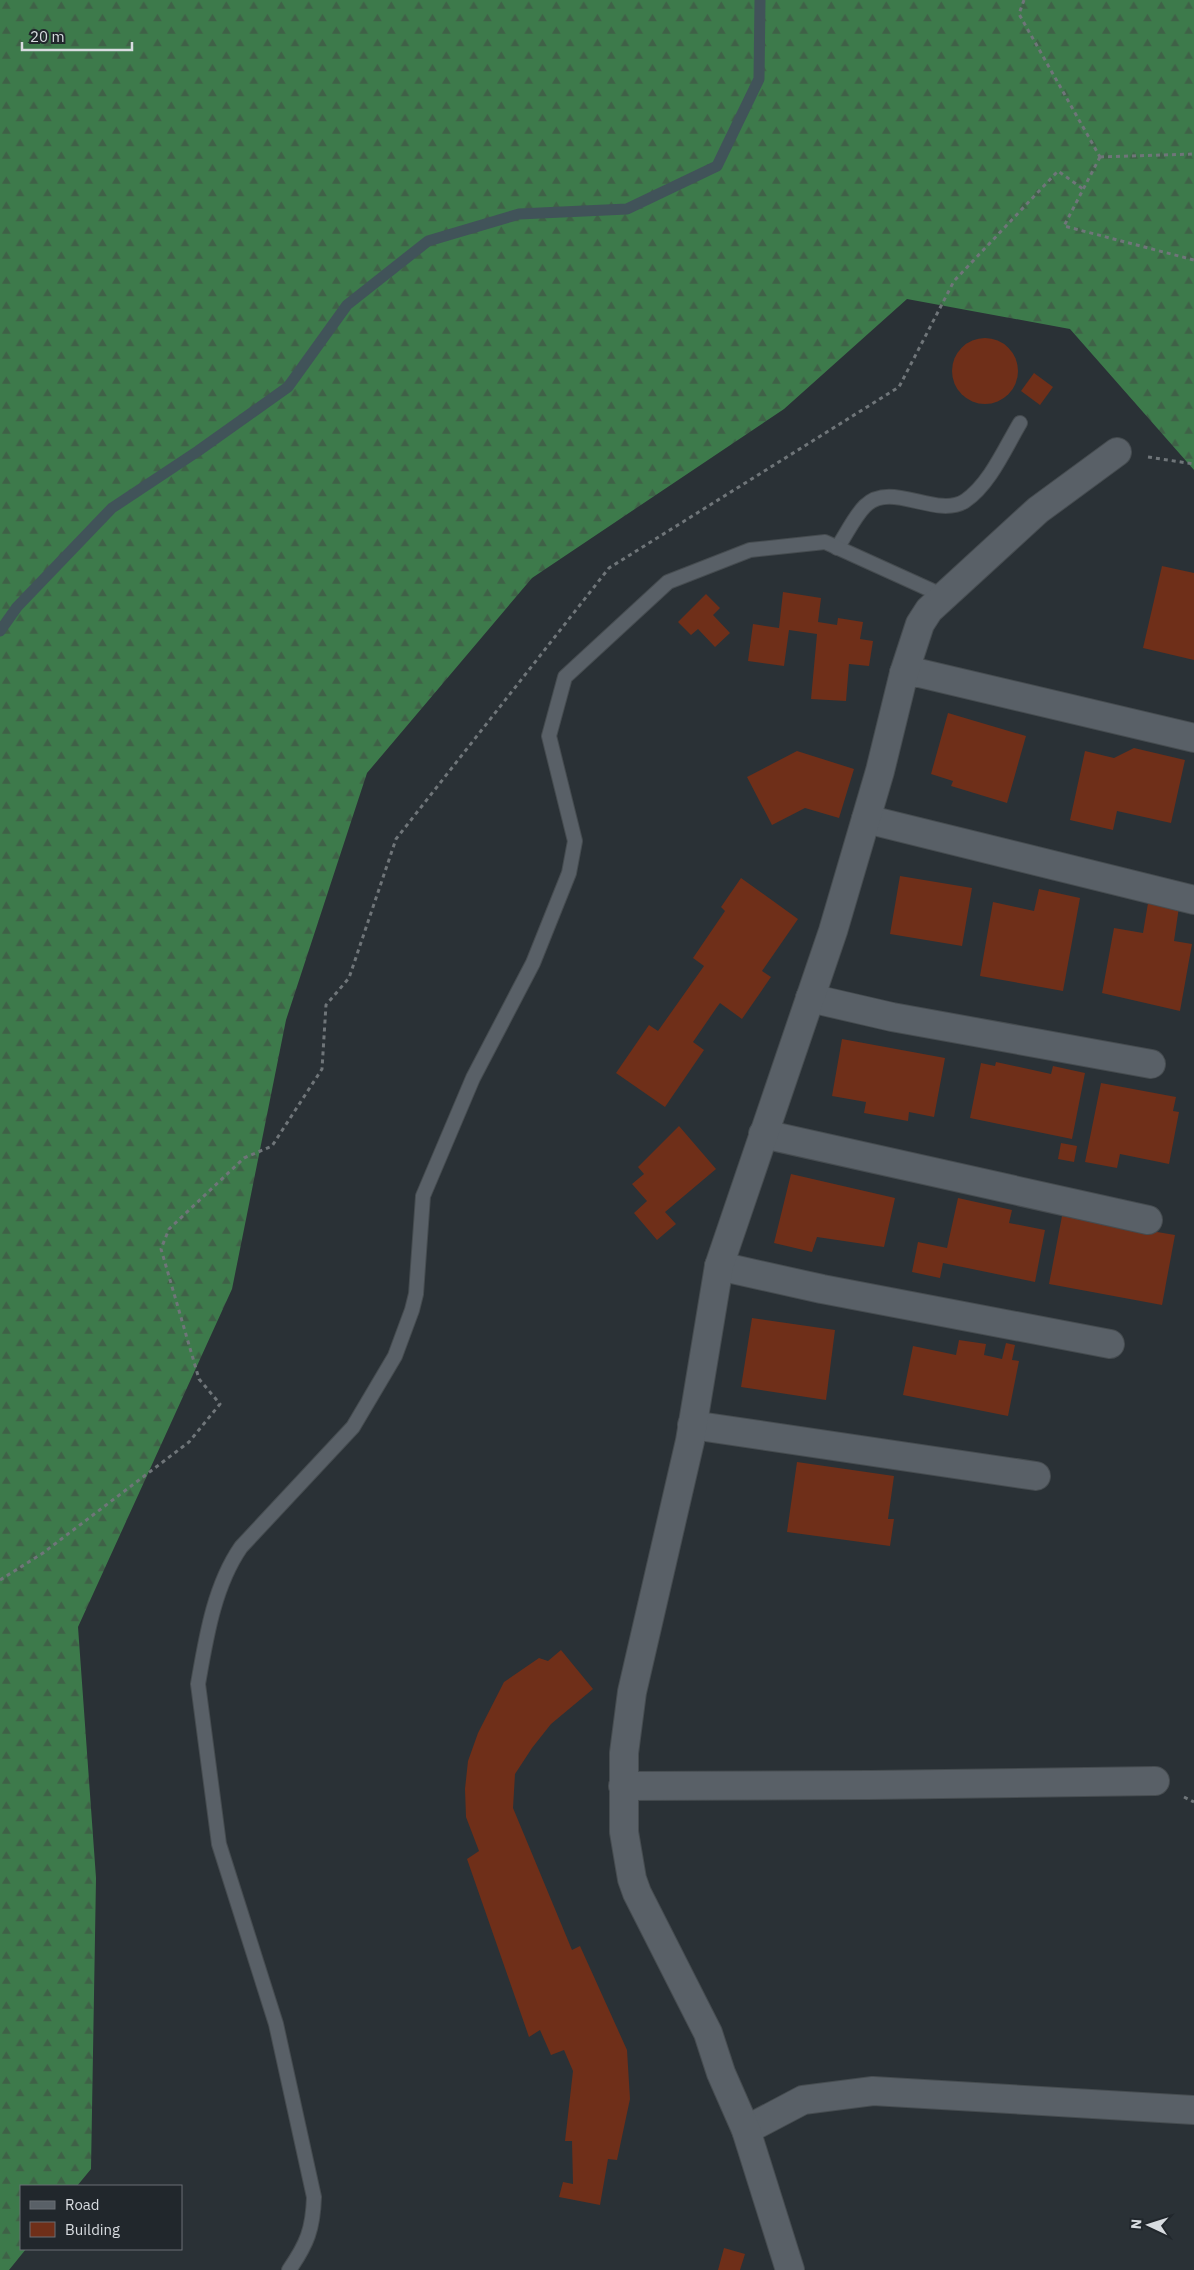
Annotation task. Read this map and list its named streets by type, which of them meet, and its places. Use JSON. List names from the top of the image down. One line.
{"legend":["Road","Building"],"scale_bar":"20 m","north":"left"}
